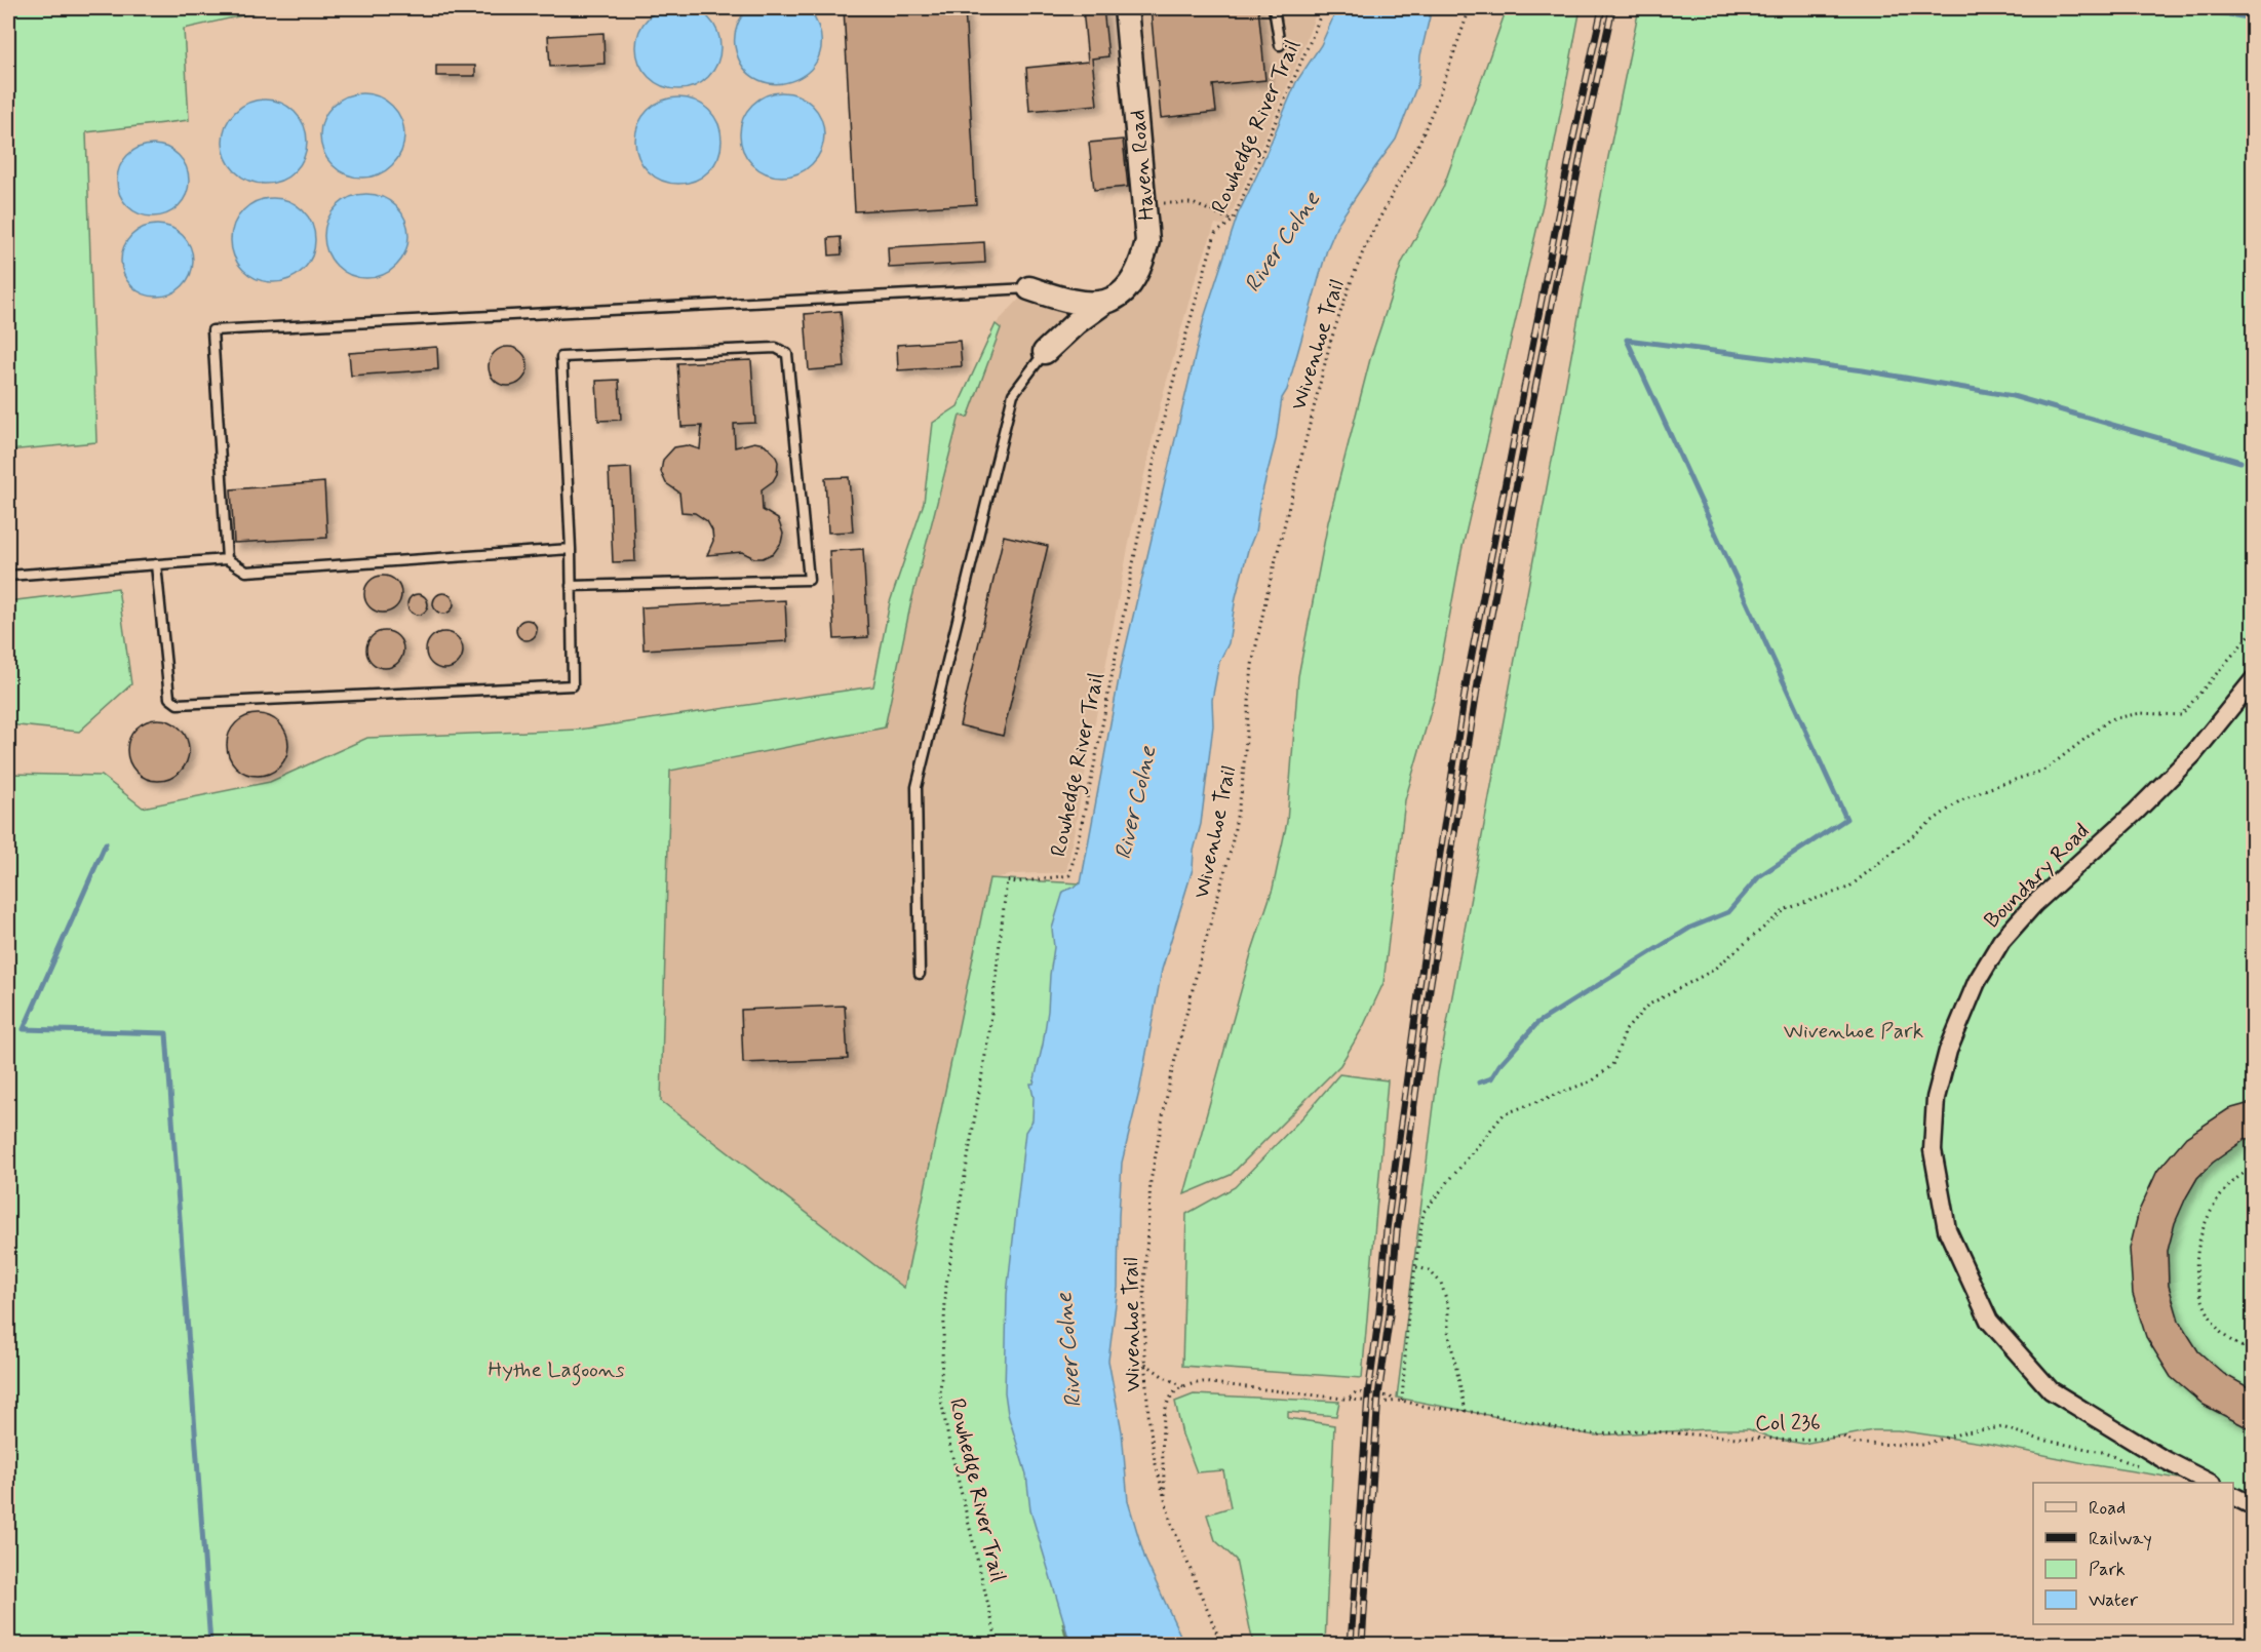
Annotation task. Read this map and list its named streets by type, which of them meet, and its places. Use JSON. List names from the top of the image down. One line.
{"streets":{"street":["Haven Road","Boundary Road"],"path":["Rowhedge River Trail","Wivenhoe Trail","Col 236"]},"crossings":[["Boundary Road","Col 236"]],"water":["River Colne"],"parks":["Wivenhoe Park","Hythe Lagoons"],"legend":["Road","Railway","Park","Water"]}
